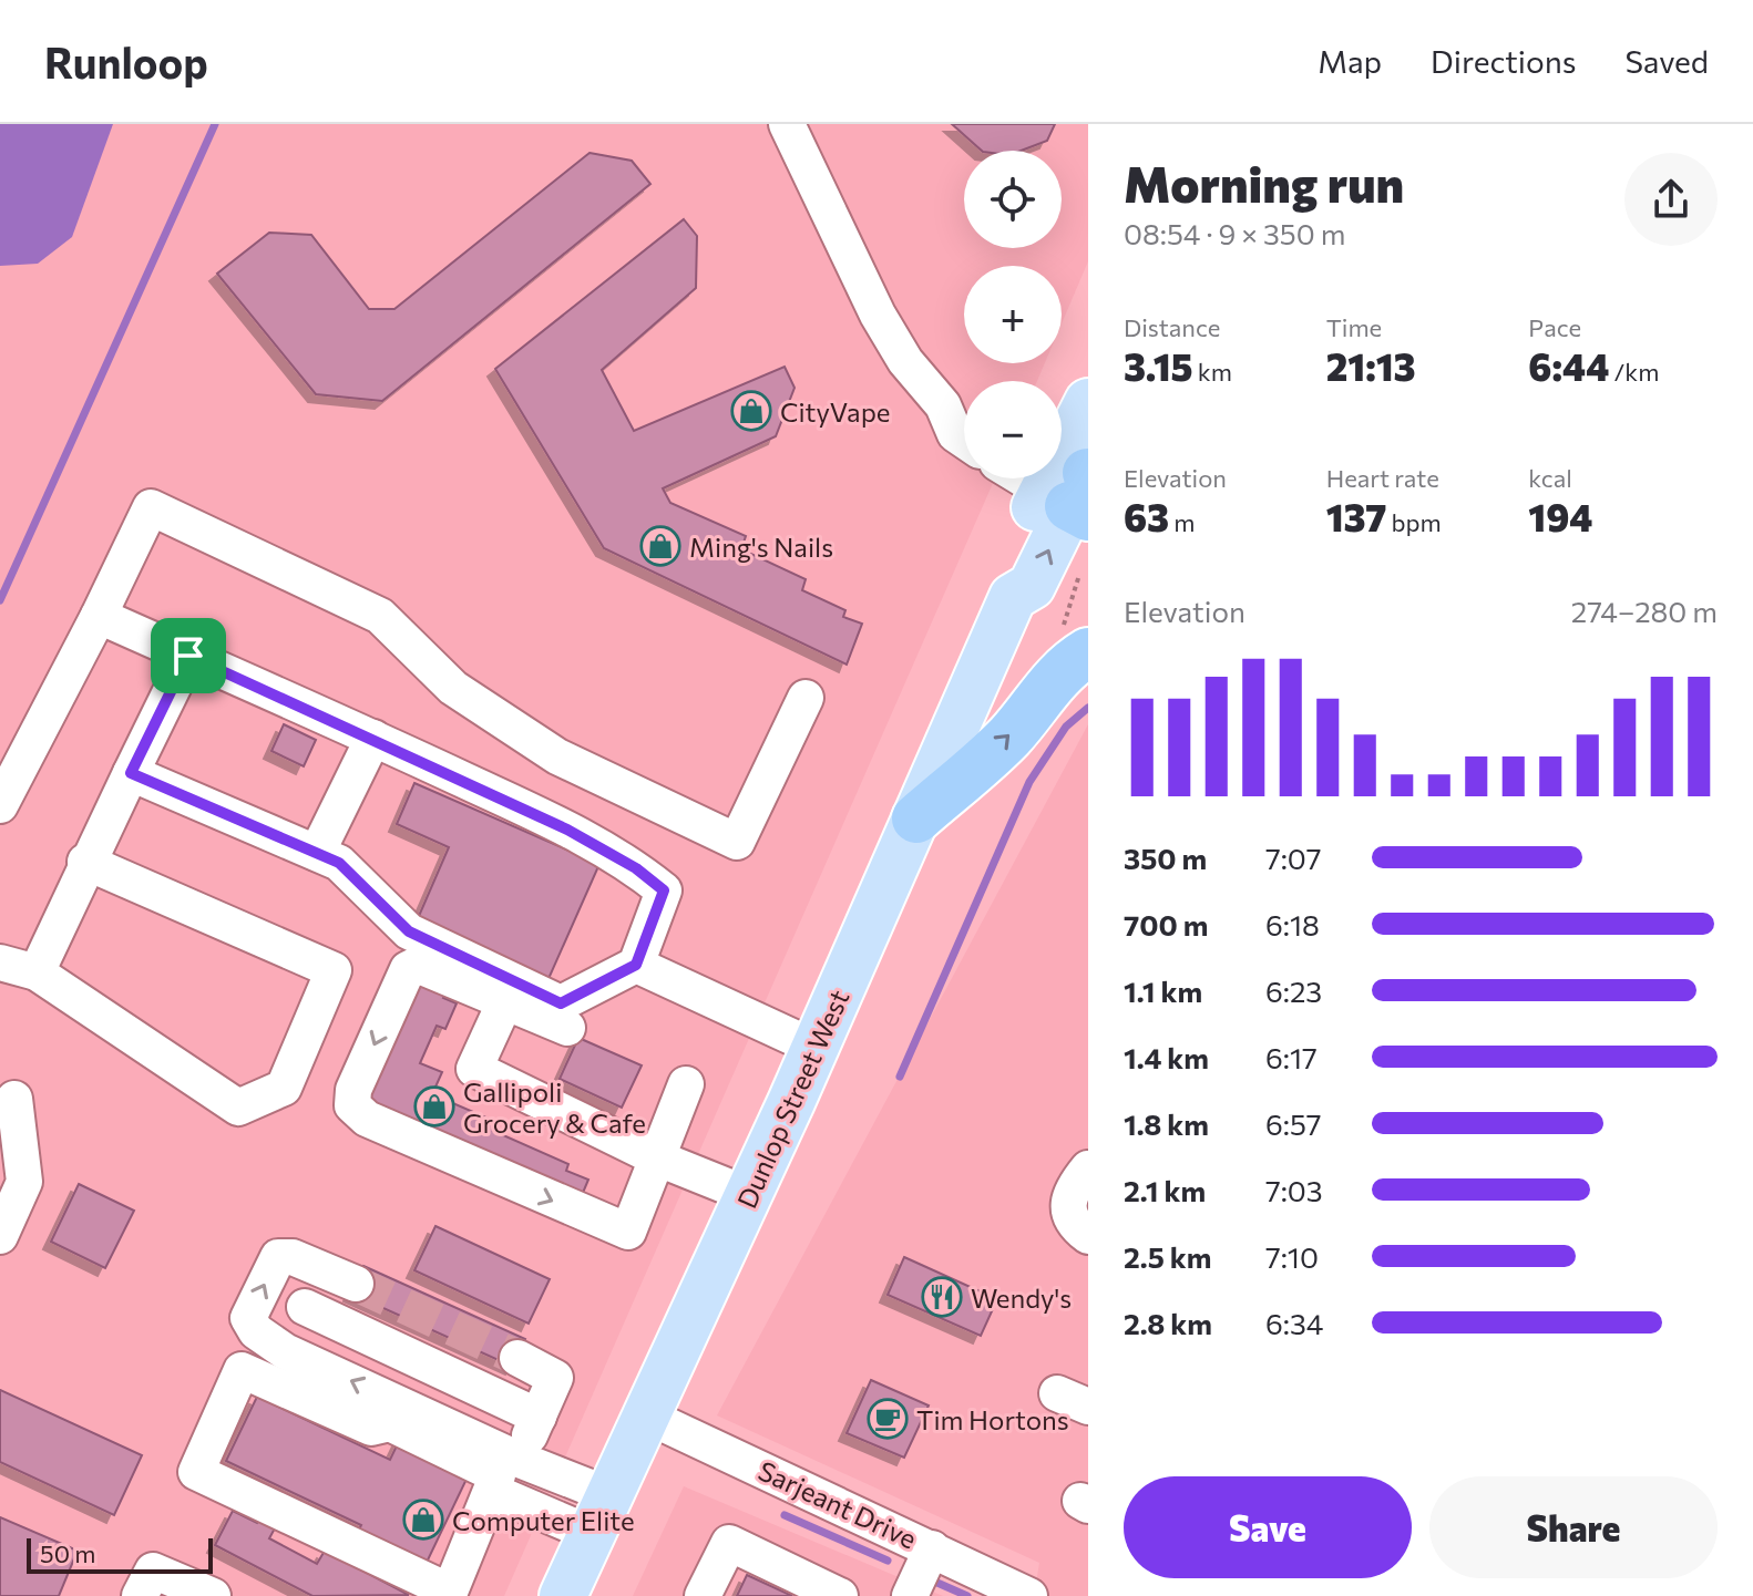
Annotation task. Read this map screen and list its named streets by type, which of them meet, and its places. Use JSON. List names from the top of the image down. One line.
{"streets":{"main road":["Dunlop Street West"],"street":["Sarjeant Drive"]},"crossings":[["Dunlop Street West","Sarjeant Drive"]],"places":{"shop":["CityVape","Ming's Nails","Gallipoli Grocery & Cafe","Computer Elite"],"restaurant":["Wendy's"],"cafe":["Tim Hortons"]},"scale_bar":"50 m","page":{"header":"Runloop","nav":["Map","Directions","Saved"],"heading":["Morning run","08:54 · 9 × 350 m"],"map_buttons":["+","−"],"stats":[["Distance","3.15 km"],["Time","21:13"],["Pace","6:44 /km"],["Elevation","63 m"],["Heart rate","137 bpm"],["kcal","194"]],"chart":["Elevation","274–280 m"],"list":[{"name":"350 m","note":"7:07"},{"name":"700 m","note":"6:18"},{"name":"1.1 km","note":"6:23"},{"name":"1.4 km","note":"6:17"},{"name":"1.8 km","note":"6:57"},{"name":"2.1 km","note":"7:03"},{"name":"2.5 km","note":"7:10"},{"name":"2.8 km","note":"6:34"}],"buttons":["Save","Share"],"scale":"50 m"}}
